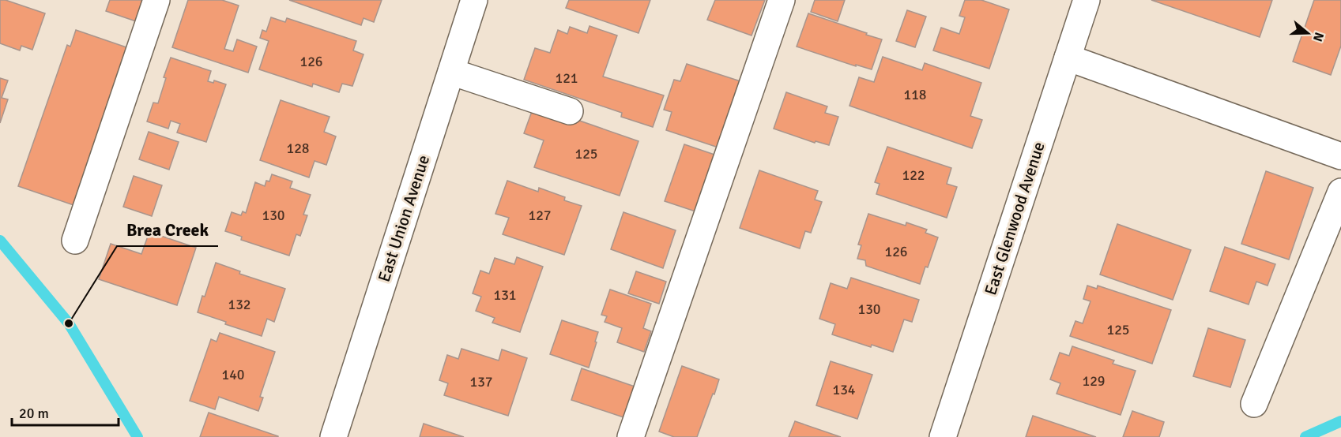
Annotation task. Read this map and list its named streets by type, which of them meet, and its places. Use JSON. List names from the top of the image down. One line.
{"streets":{"street":["East Union Avenue","East Glenwood Avenue"]},"places":["Brea Creek"],"house_numbers":["126","121","118","128","125","122","130","127","126","131","132","130","125","140","129","137","134"],"scale_bar":"20 m","north":"right"}
